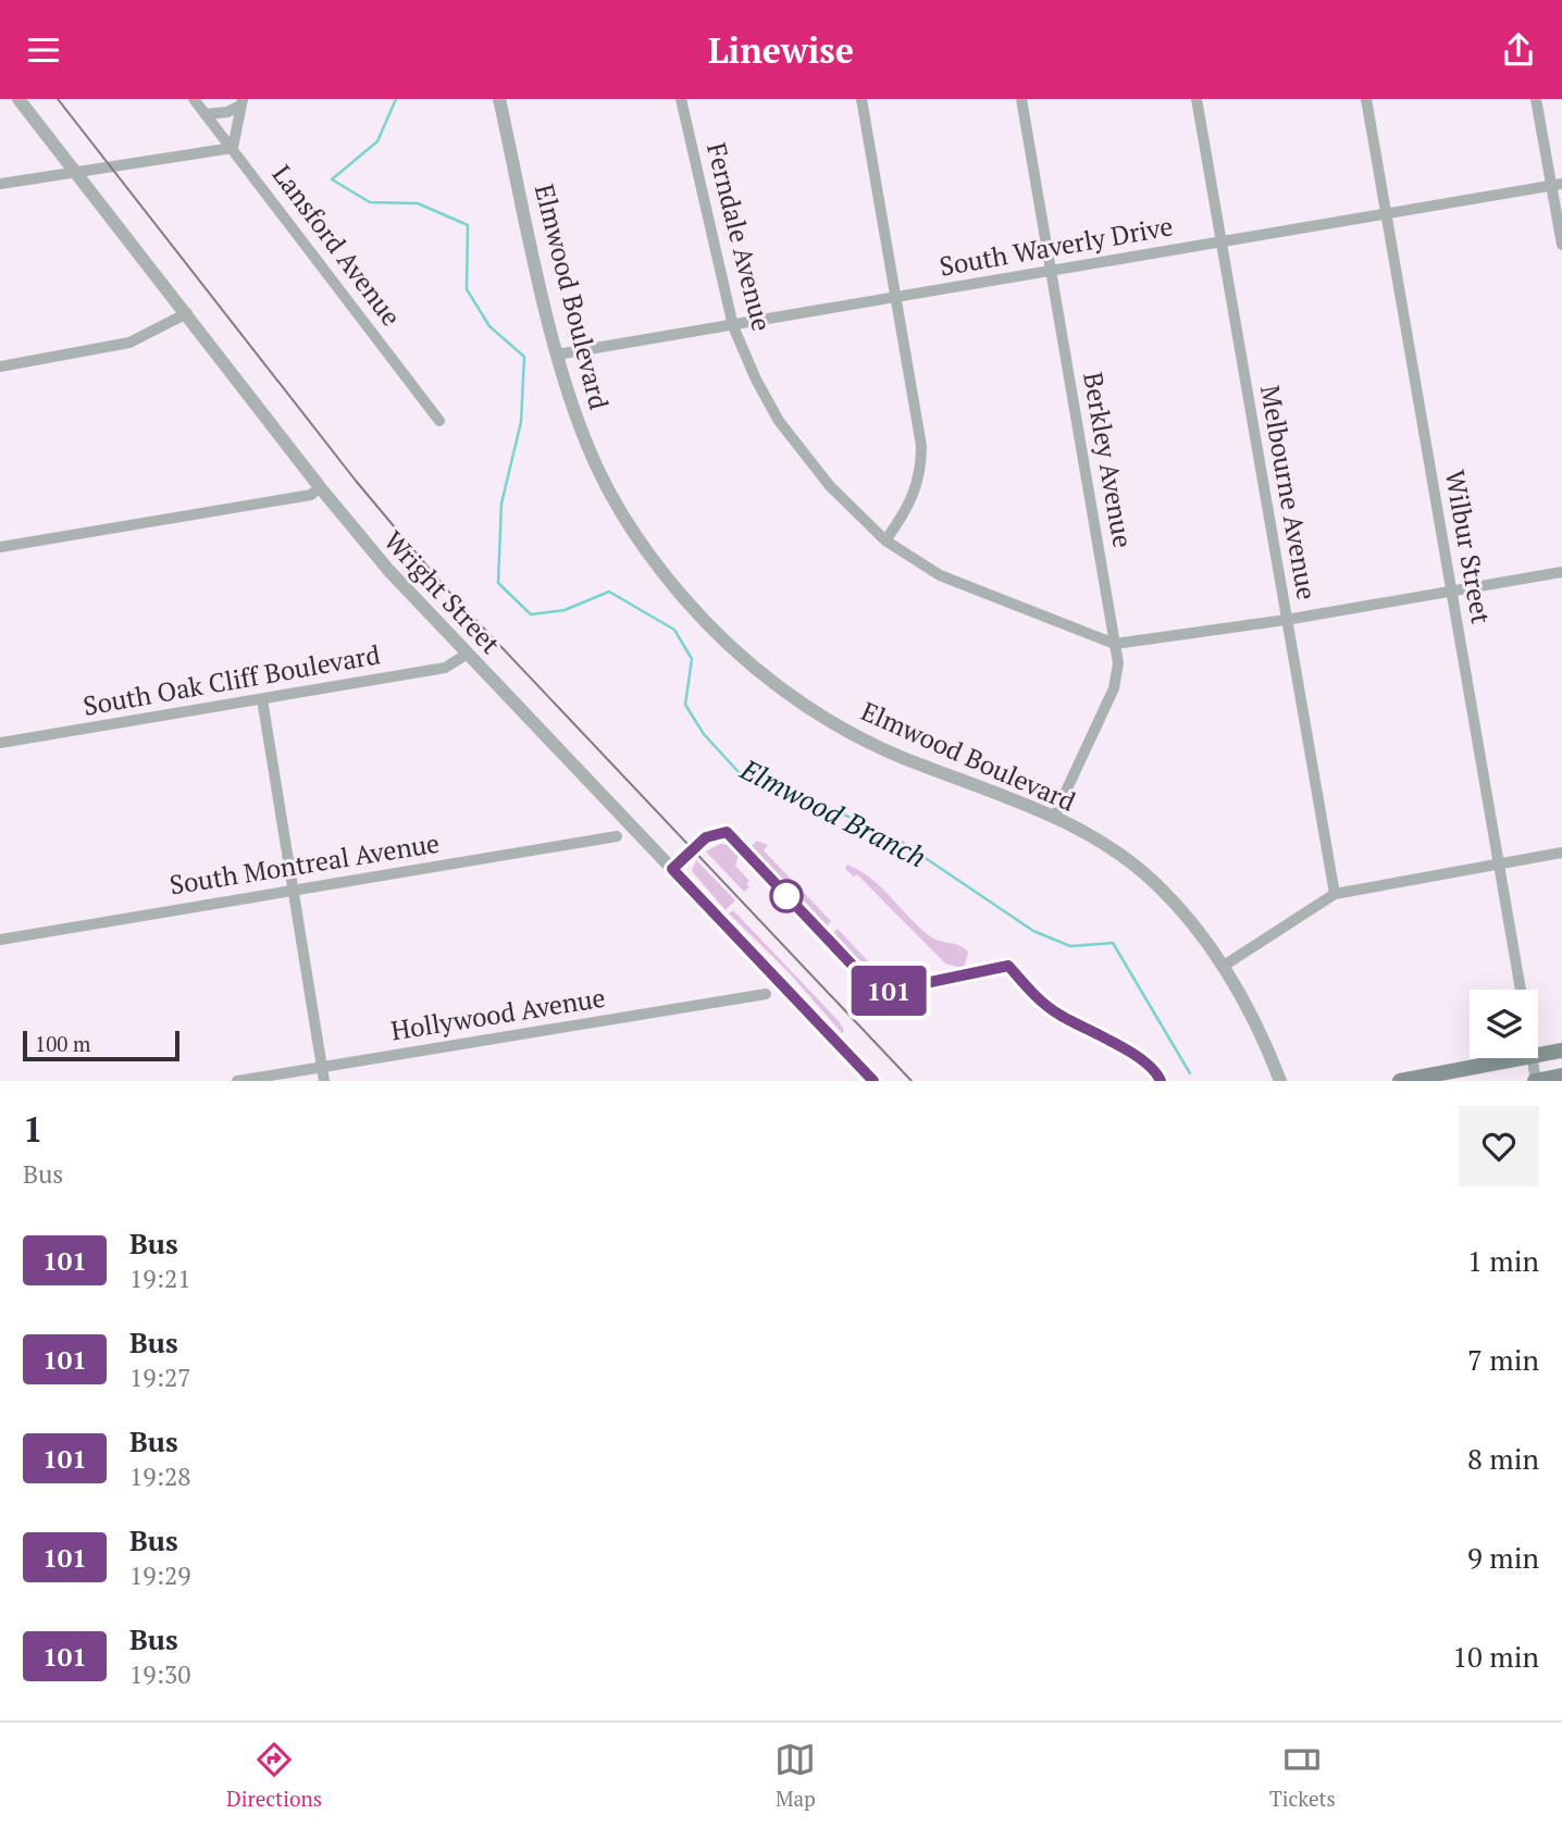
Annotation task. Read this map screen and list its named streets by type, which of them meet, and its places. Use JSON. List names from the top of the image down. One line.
{"streets":{"street":["Ferndale Avenue","Lansford Avenue","South Waverly Drive","Elmwood Boulevard","Berkley Avenue","Melbourne Avenue","Wilbur Street","Wright Street","South Oak Cliff Boulevard","South Montreal Avenue","Hollywood Avenue"]},"crossings":[["Ferndale Avenue","South Waverly Drive"],["Ferndale Avenue","Berkley Avenue"],["South Waverly Drive","Elmwood Boulevard"],["South Waverly Drive","Berkley Avenue"],["South Waverly Drive","Melbourne Avenue"],["South Waverly Drive","Wilbur Street"],["Elmwood Boulevard","Berkley Avenue"],["Wright Street","South Oak Cliff Boulevard"]],"water":["Elmwood Branch"],"lines":["bus line 101"],"scale_bar":"100 m","page":{"header":"Linewise","on_map":"101","scale":"100 m","heading":["1","Bus"],"list":[{"mark":"101","name":"Bus","note":"19:21","value":"1 min"},{"mark":"101","name":"Bus","note":"19:27","value":"7 min"},{"mark":"101","name":"Bus","note":"19:28","value":"8 min"},{"mark":"101","name":"Bus","note":"19:29","value":"9 min"},{"mark":"101","name":"Bus","note":"19:30","value":"10 min"}],"tabs":["Directions","Map","Tickets"]}}
